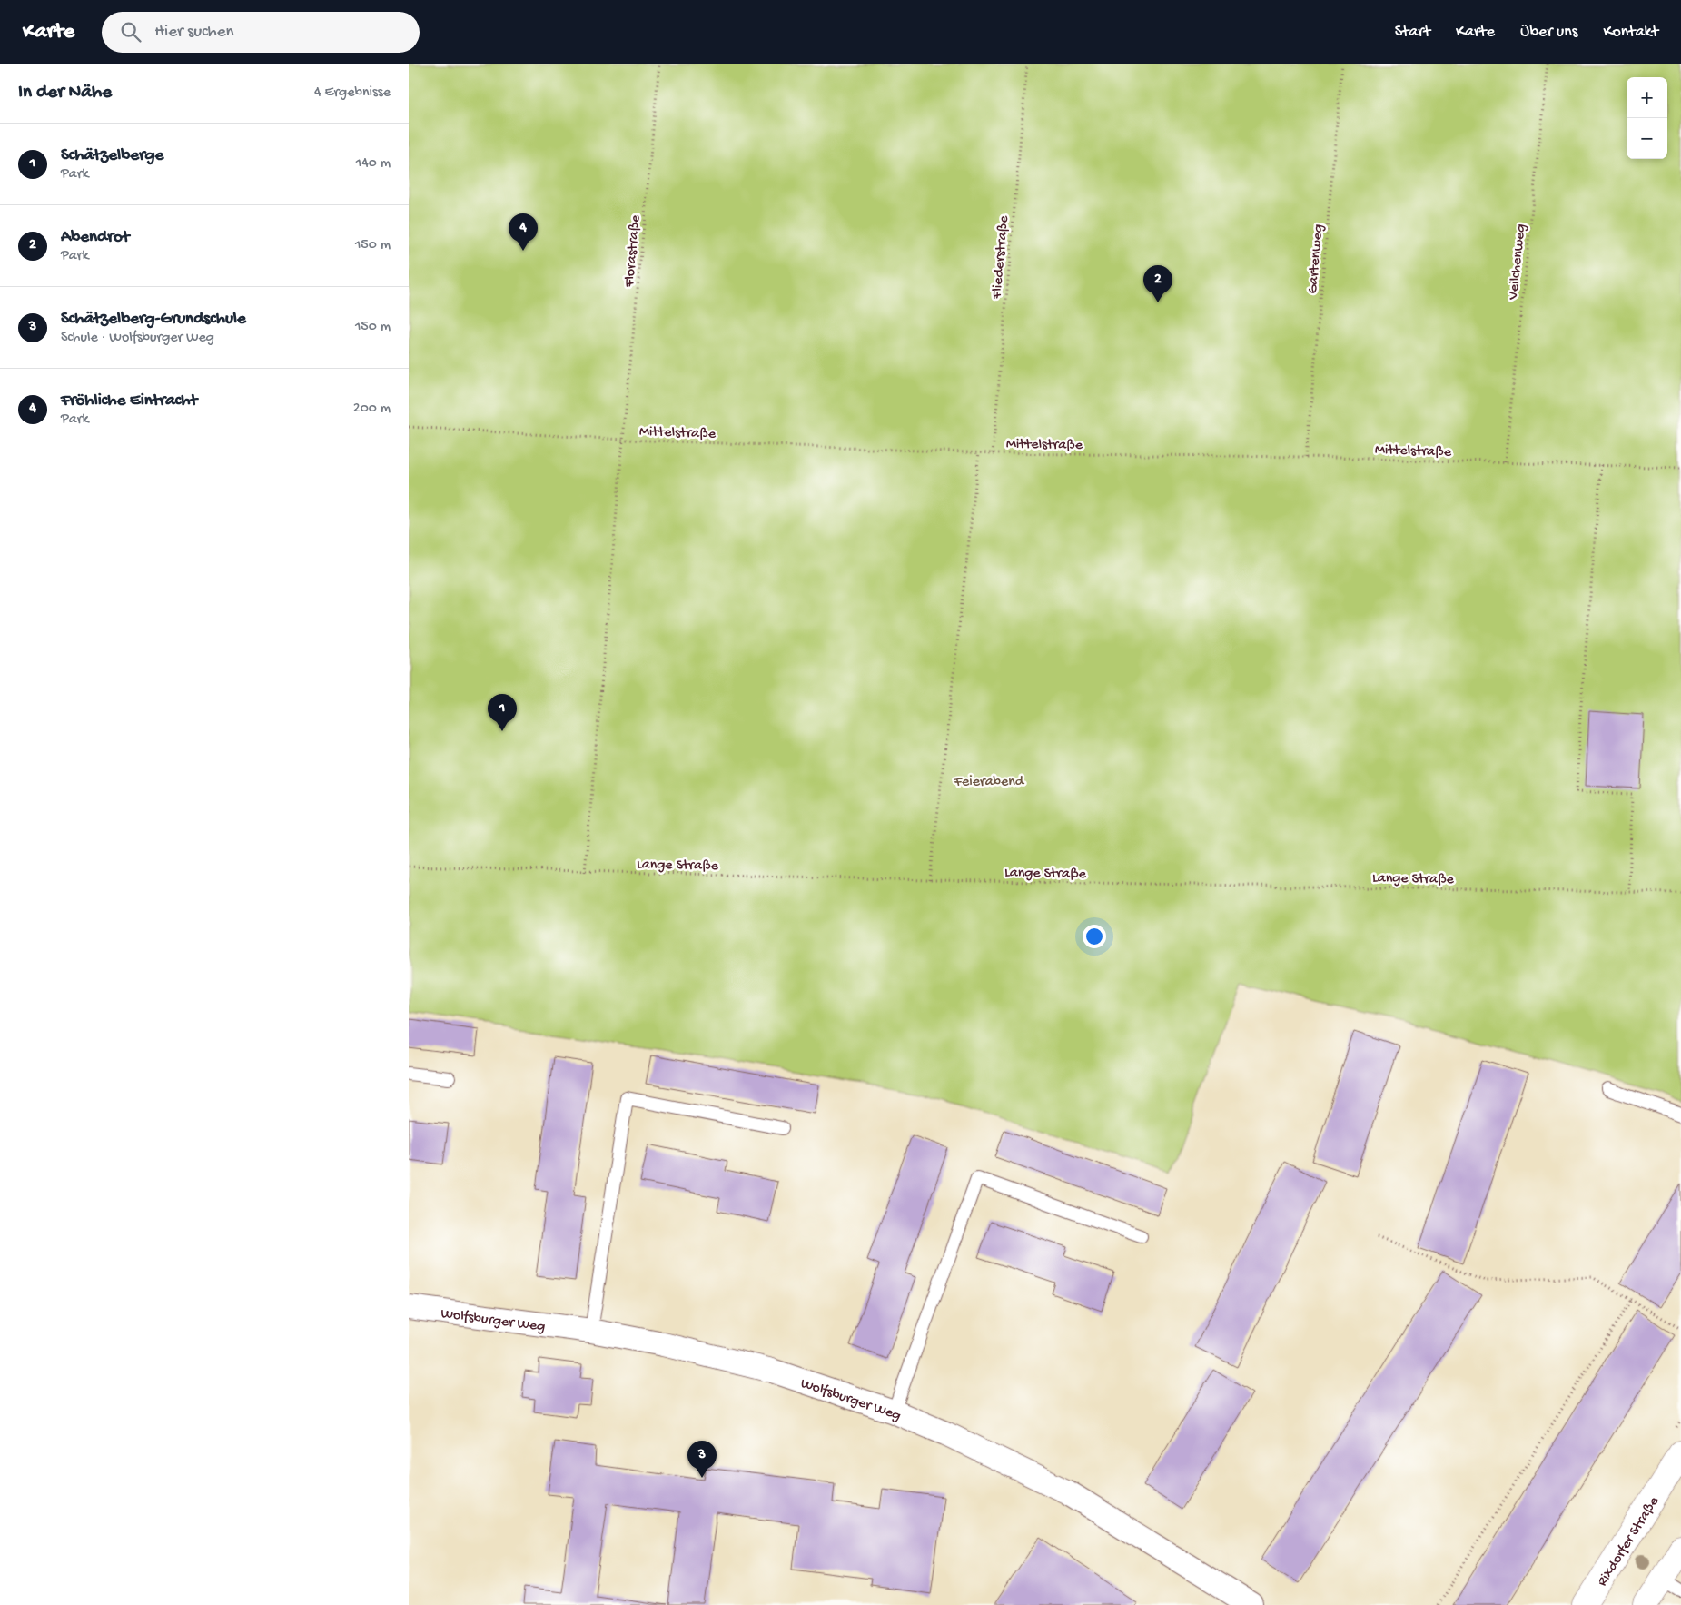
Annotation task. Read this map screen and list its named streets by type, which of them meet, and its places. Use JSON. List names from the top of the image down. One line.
{"streets":{"street":["Wolfsburger Weg","Rixdorfer Straße"],"path":["Florastraße","Fliederstraße","Gartenweg","Veilchenweg","Mittelstraße","Lange Straße"]},"crossings":[["Florastraße","Mittelstraße"],["Florastraße","Lange Straße"],["Fliederstraße","Mittelstraße"],["Gartenweg","Mittelstraße"],["Veilchenweg","Mittelstraße"]],"parks":["Feierabend"],"page":{"header":"Karte","search":"Hier suchen","nav":["Start","Karte","Über uns","Kontakt"],"heading":["In der Nähe","4 Ergebnisse"],"map_buttons":["+","−"],"list":[{"mark":"1","name":"Schätzelberge","note":"Park","value":"140 m"},{"mark":"2","name":"Abendrot","note":"Park","value":"150 m"},{"mark":"3","name":"Schätzelberg-Grundschule","note":"Schule · Wolfsburger Weg","value":"150 m"},{"mark":"4","name":"Fröhliche Eintracht","note":"Park","value":"200 m"}],"pins":["4","2","1","3"]}}
